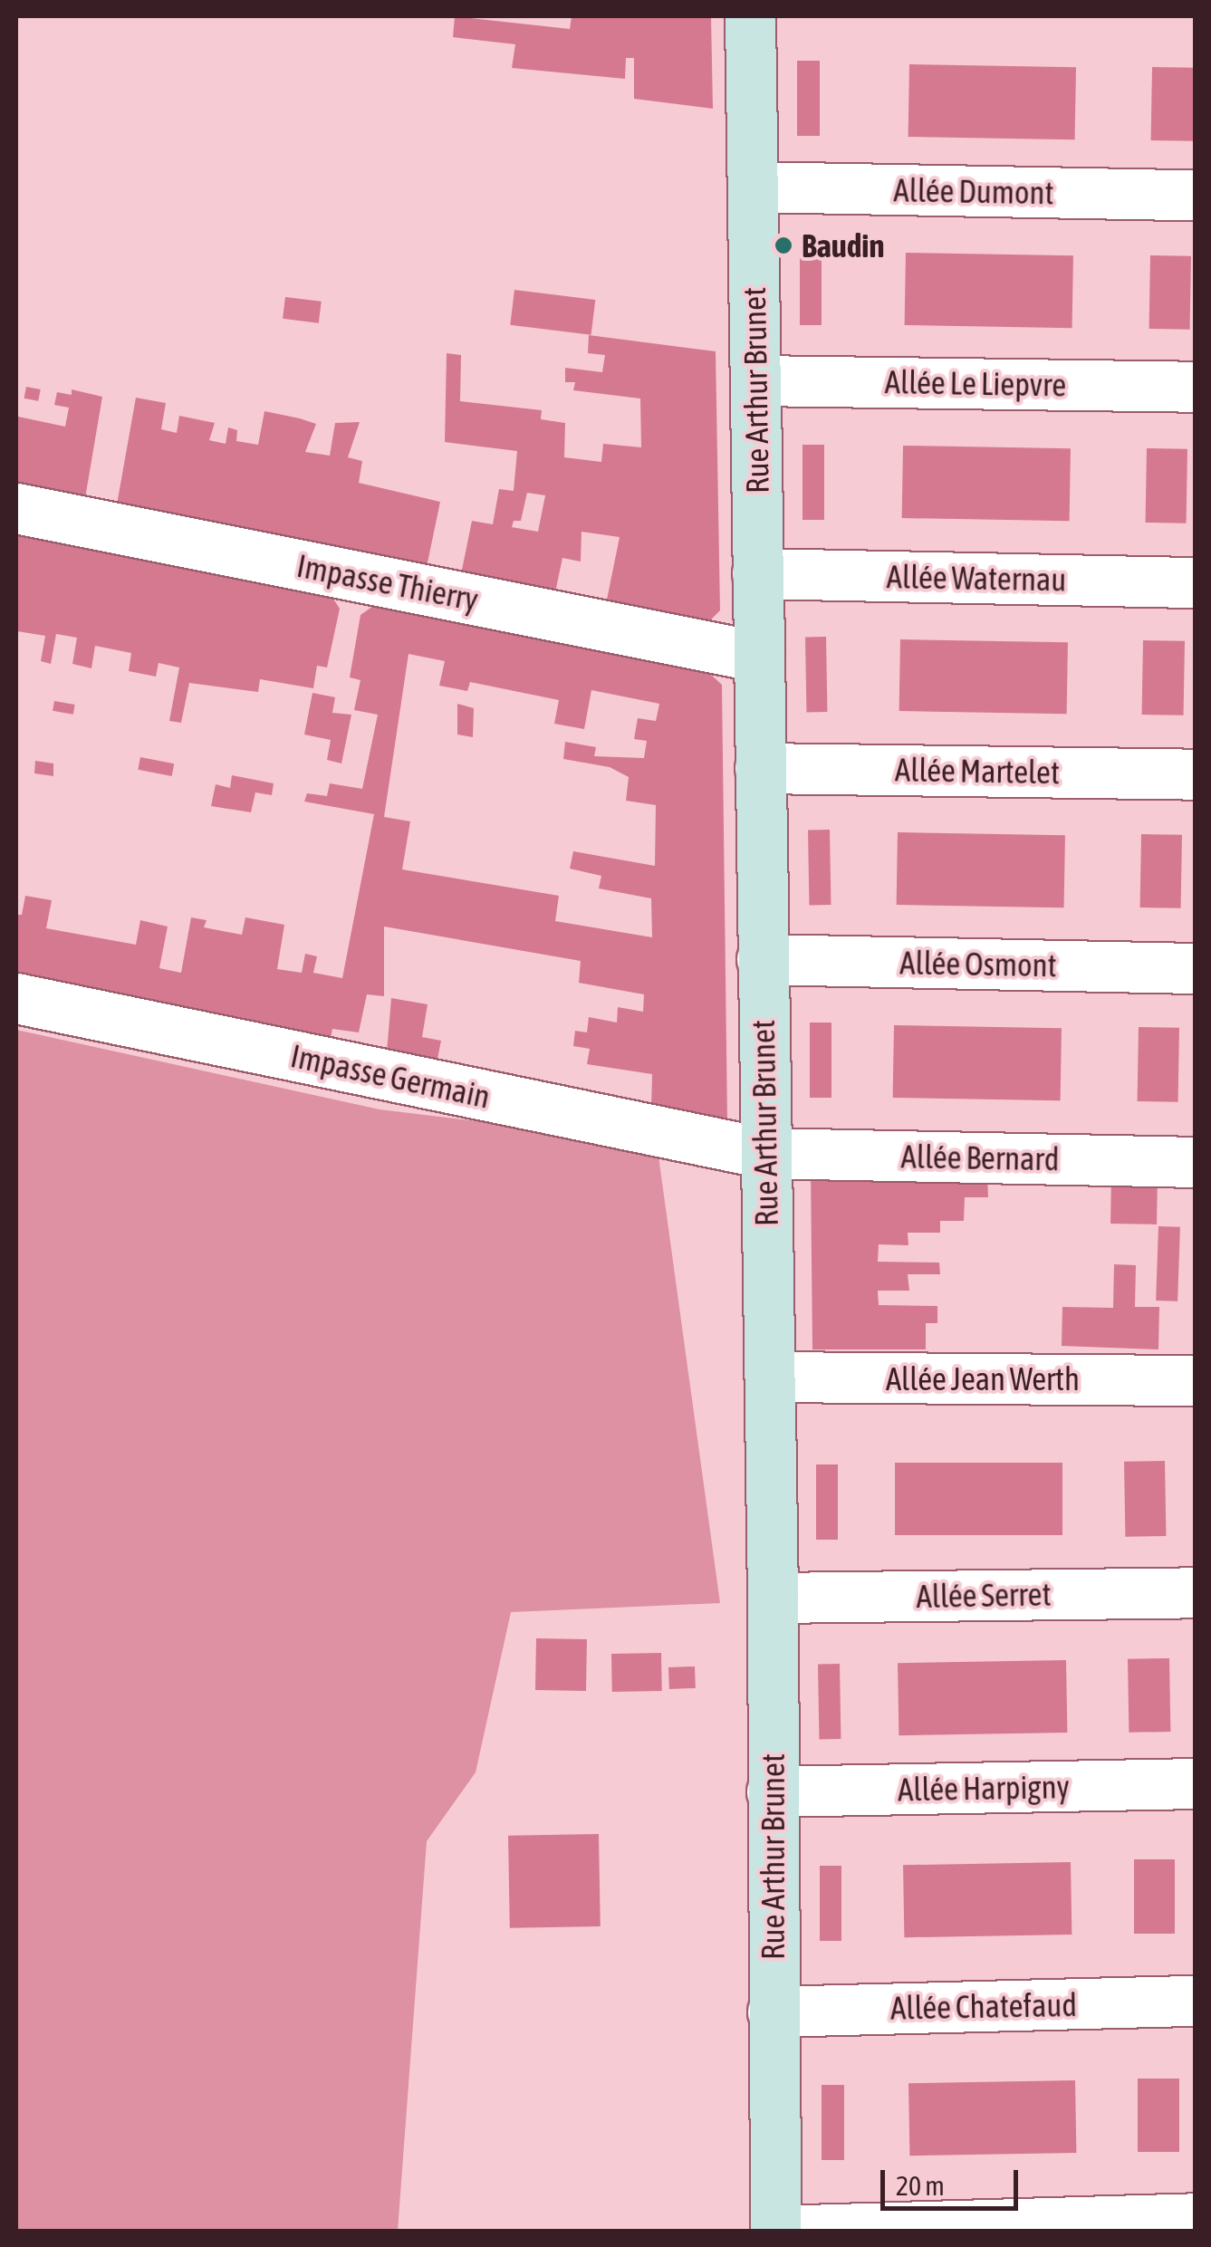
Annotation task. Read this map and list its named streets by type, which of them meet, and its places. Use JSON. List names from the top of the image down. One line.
{"streets":{"street":["Allée Dumont","Allée Le Liepvre","Rue Arthur Brunet","Allée Waternau","Impasse Thierry","Allée Martelet","Allée Osmont","Impasse Germain","Allée Bernard","Allée Jean Werth","Allée Serret","Allée Harpigny","Allée Chatefaud"]},"crossings":[["Allée Dumont","Rue Arthur Brunet"],["Allée Le Liepvre","Rue Arthur Brunet"],["Rue Arthur Brunet","Allée Waternau"],["Rue Arthur Brunet","Impasse Thierry"],["Rue Arthur Brunet","Allée Martelet"],["Rue Arthur Brunet","Allée Osmont"],["Rue Arthur Brunet","Impasse Germain"],["Rue Arthur Brunet","Allée Bernard"],["Rue Arthur Brunet","Allée Jean Werth"],["Rue Arthur Brunet","Allée Serret"],["Rue Arthur Brunet","Allée Harpigny"],["Rue Arthur Brunet","Allée Chatefaud"],["Impasse Germain","Allée Bernard"]],"places":["Baudin"],"scale_bar":"20 m"}
